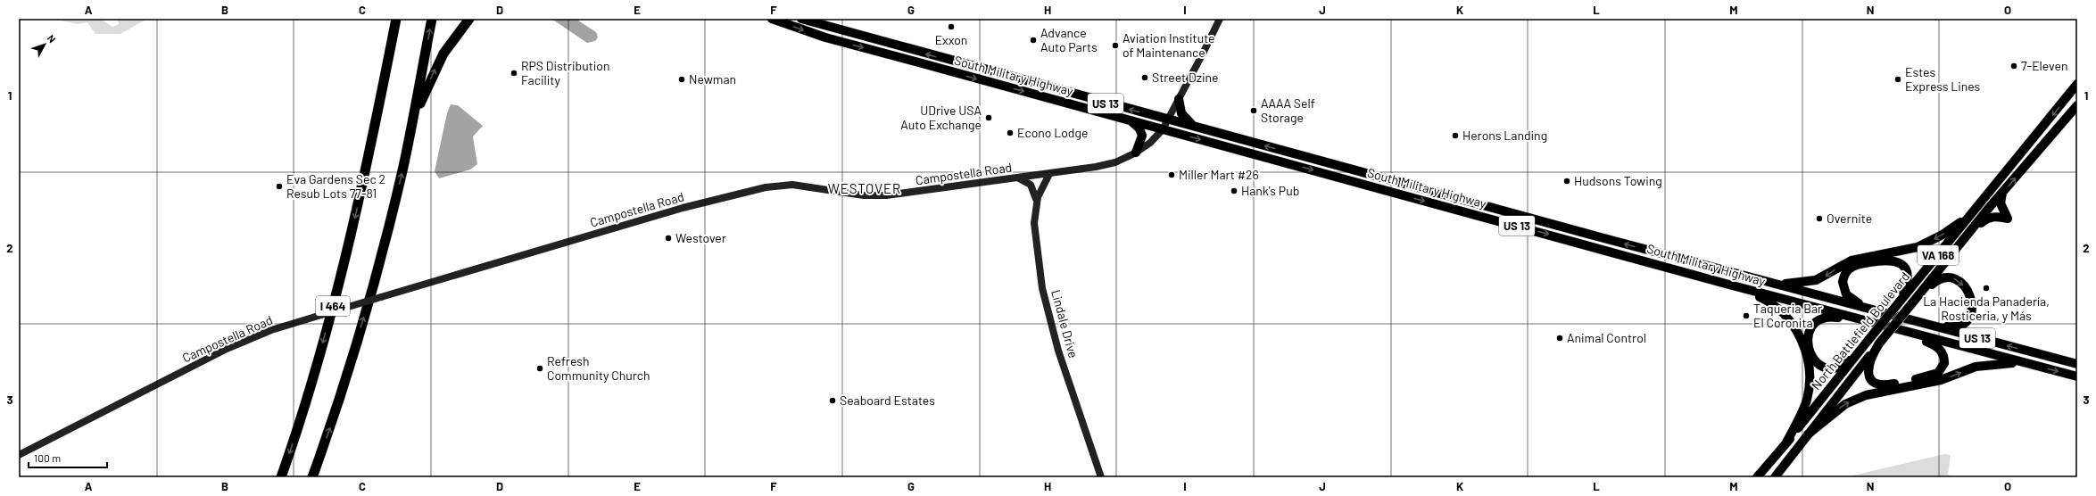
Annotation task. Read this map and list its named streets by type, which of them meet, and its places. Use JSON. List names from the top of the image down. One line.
{"streets":{"highway":["I 464"],"main road":["South Military Highway","US 13","Campostella Road","VA 168","Lindale Drive","North Battlefield Boulevard"]},"crossings":[["South Military Highway","Campostella Road"],["Campostella Road","Lindale Drive"]],"districts":["WESTOVER"],"places":["Exxon","Advance Auto Parts","Aviation Institute of Maintenance","7-Eleven","RPS Distribution Facility","Street Dzine","Newman","Estes Express Lines","AAAA Self Storage","UDrive USA Auto Exchange","Econo Lodge","Herons Landing","Miller Mart #26","Hudsons Towing","Eva Gardens Sec 2 Resub Lots 77-81","Hank's Pub","Overnite","Westover","La Hacienda Panadería, Rosticeria, y Más","Taqueria Bar El Coronita","Animal Control","Refresh Community Church","Seaboard Estates"],"scale_bar":"100 m","north":"top right","grid":{"columns":["A","B","C","D","E","F","G","H","I","J","K","L","M","N","O"],"rows":["1","2","3"]}}
